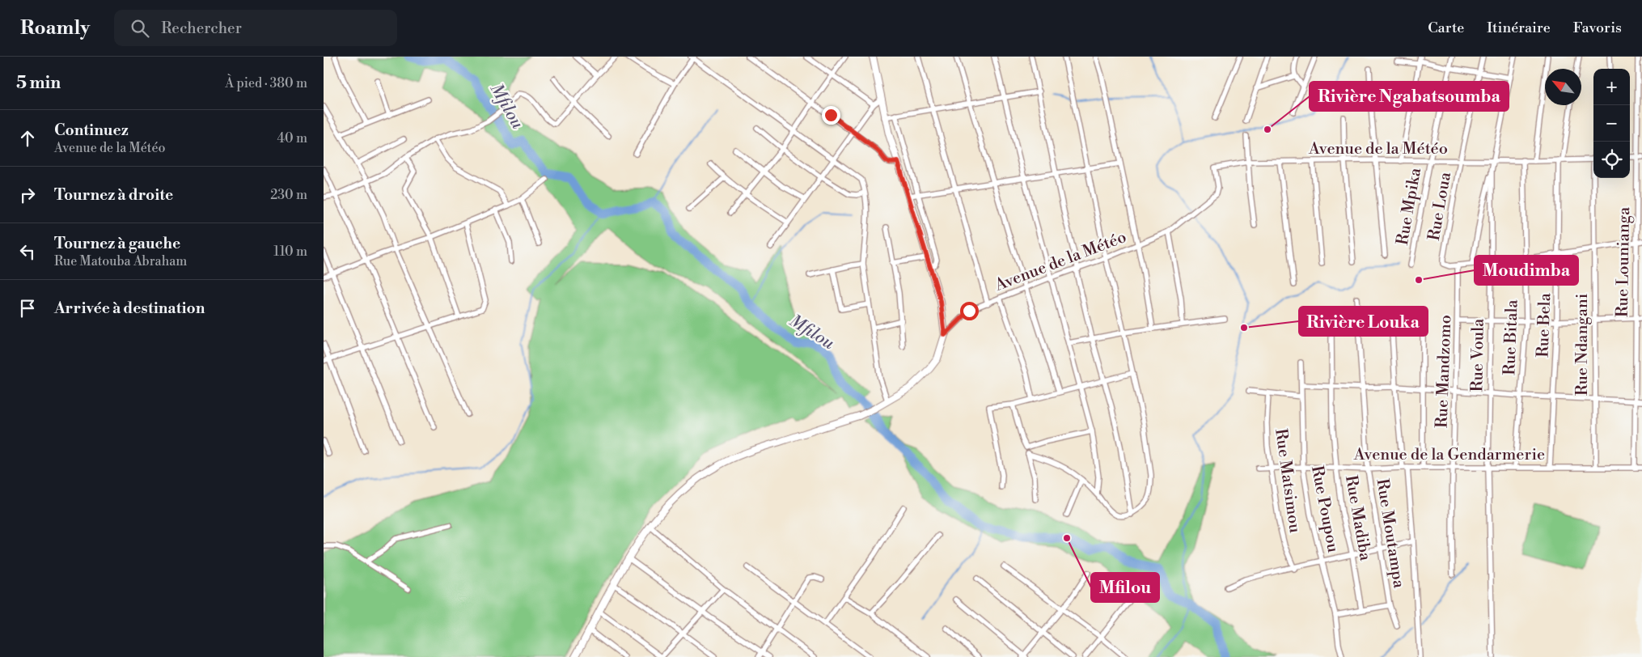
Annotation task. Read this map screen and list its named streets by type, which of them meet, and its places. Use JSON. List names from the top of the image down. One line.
{"streets":{"street":["Avenue de la Météo","Rue Mpika","Rue Loua","Rue Lounianga","Rue Bela","Rue Bitala","Rue Ndangani","Rue Voula","Rue Mandzomo","Avenue de la Gendarmerie","Rue Matsimou","Rue Poupou","Rue Madiba","Rue Moutampa"]},"crossings":[["Avenue de la Météo","Rue Mpika"],["Avenue de la Météo","Rue Loua"],["Avenue de la Météo","Rue Bela"],["Avenue de la Météo","Rue Bitala"],["Avenue de la Météo","Rue Voula"],["Rue Loua","Rue Mandzomo"],["Rue Lounianga","Avenue de la Gendarmerie"],["Rue Bela","Avenue de la Gendarmerie"],["Rue Bitala","Avenue de la Gendarmerie"],["Rue Ndangani","Avenue de la Gendarmerie"],["Rue Voula","Avenue de la Gendarmerie"],["Rue Mandzomo","Avenue de la Gendarmerie"],["Avenue de la Gendarmerie","Rue Matsimou"],["Avenue de la Gendarmerie","Rue Poupou"],["Avenue de la Gendarmerie","Rue Madiba"],["Avenue de la Gendarmerie","Rue Moutampa"]],"water":["Mfilou"],"places":["Rivière Ngabatsoumba","Moudimba","Rivière Louka","Mfilou"],"north":"top left","page":{"header":"Roamly","search":"Rechercher","nav":["Carte","Itinéraire","Favoris"],"heading":["5 min","À pied · 380 m"],"map_buttons":["+","−"],"list":[["Continuez","Avenue de la Météo","40 m"],["Tournez à droite","230 m"],["Tournez à gauche","Rue Matouba Abraham","110 m"],"Arrivée à destination"]}}
